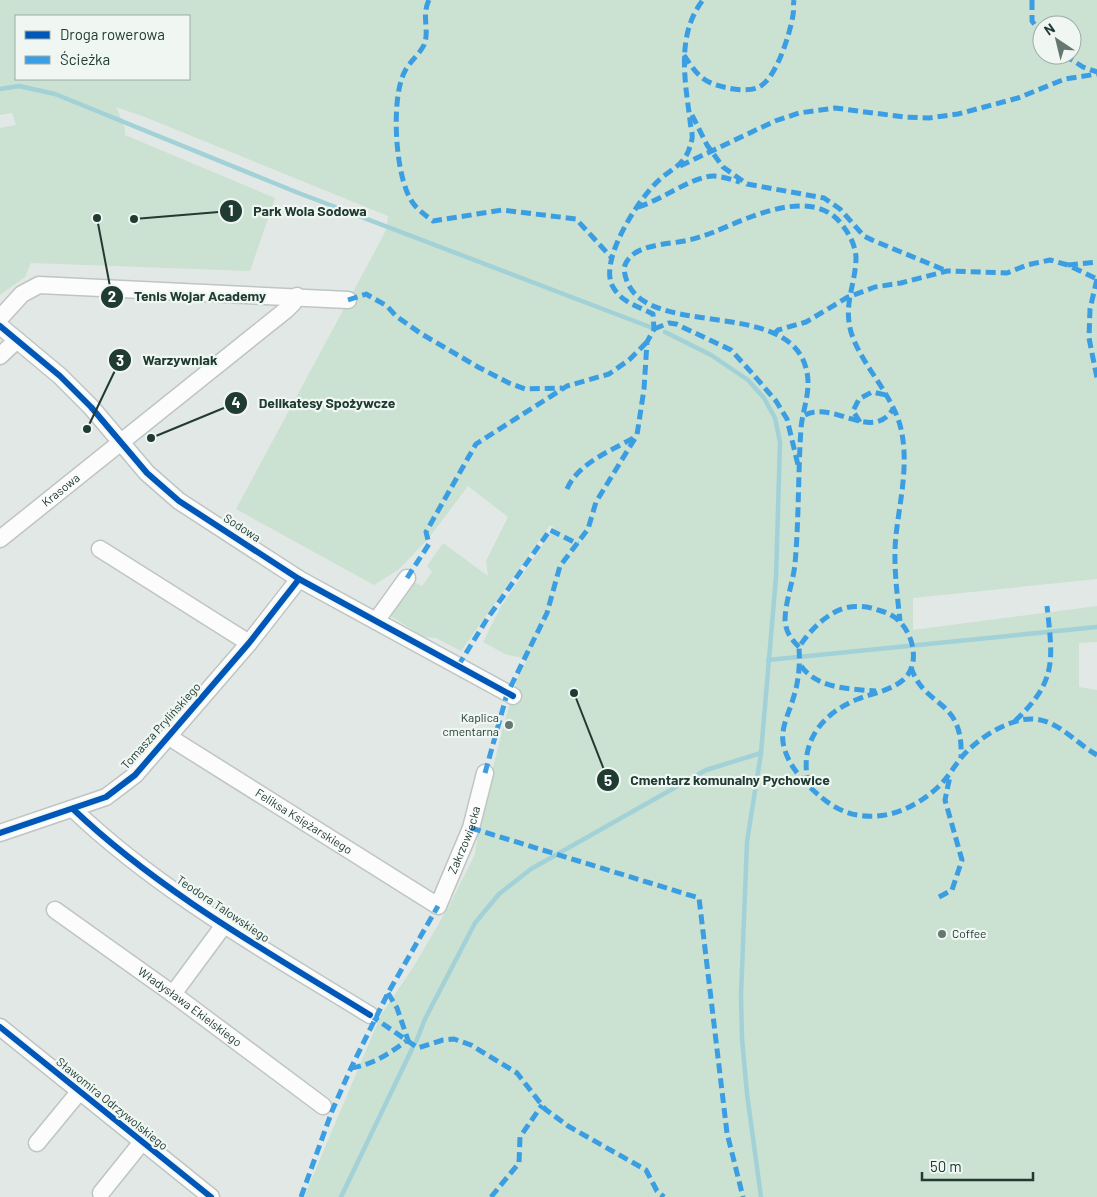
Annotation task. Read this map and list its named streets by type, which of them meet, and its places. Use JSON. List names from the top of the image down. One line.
{"streets":{"street":["Krasowa","Sodowa","Tomasza Prylińskiego","Feliksa Księżarskiego","Zakrzowiecka","Teodora Talowskiego","Władysława Ekielskiego","Sławomira Odrzywolskiego"]},"crossings":[["Krasowa","Sodowa"],["Sodowa","Tomasza Prylińskiego"],["Tomasza Prylińskiego","Feliksa Księżarskiego"],["Tomasza Prylińskiego","Teodora Talowskiego"],["Feliksa Księżarskiego","Zakrzowiecka"]],"places":["Tenis Wojar Academy","Park Wola Sodowa","Warzywniak","Delikatesy Spożywcze","Cmentarz komunalny Pychowice","Kaplica cmentarna","Coffee"],"legend":["Droga rowerowa","Ścieżka"],"scale_bar":"50 m","north":"top left"}
